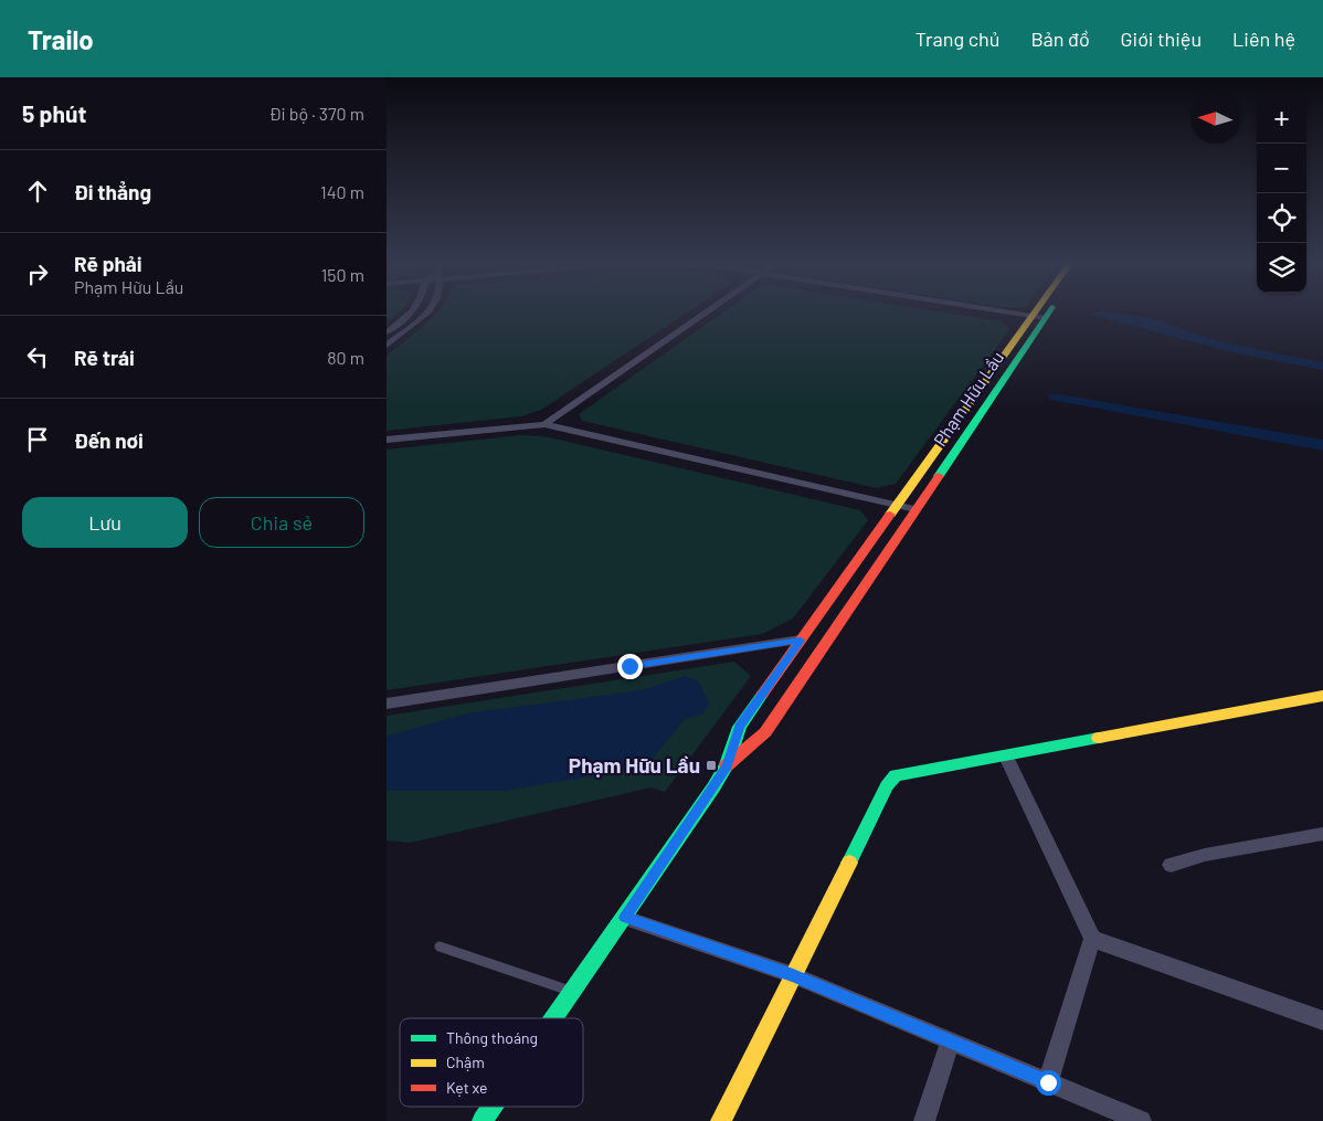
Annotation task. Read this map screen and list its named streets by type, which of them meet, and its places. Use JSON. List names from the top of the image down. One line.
{"streets":{"main road":["Phạm Hữu Lầu"]},"places":{"transit":["Phạm Hữu Lầu"]},"legend":["Thông thoáng","Chậm","Kẹt xe"],"north":"left","page":{"header":"Trailo","nav":["Trang chủ","Bản đồ","Giới thiệu","Liên hệ"],"heading":["5 phút","Đi bộ · 370 m"],"map_buttons":["+","−"],"list":[["Đi thẳng","140 m"],["Rẽ phải","Phạm Hữu Lầu","150 m"],["Rẽ trái","80 m"],"Đến nơi"],"buttons":["Lưu","Chia sẻ"]}}
